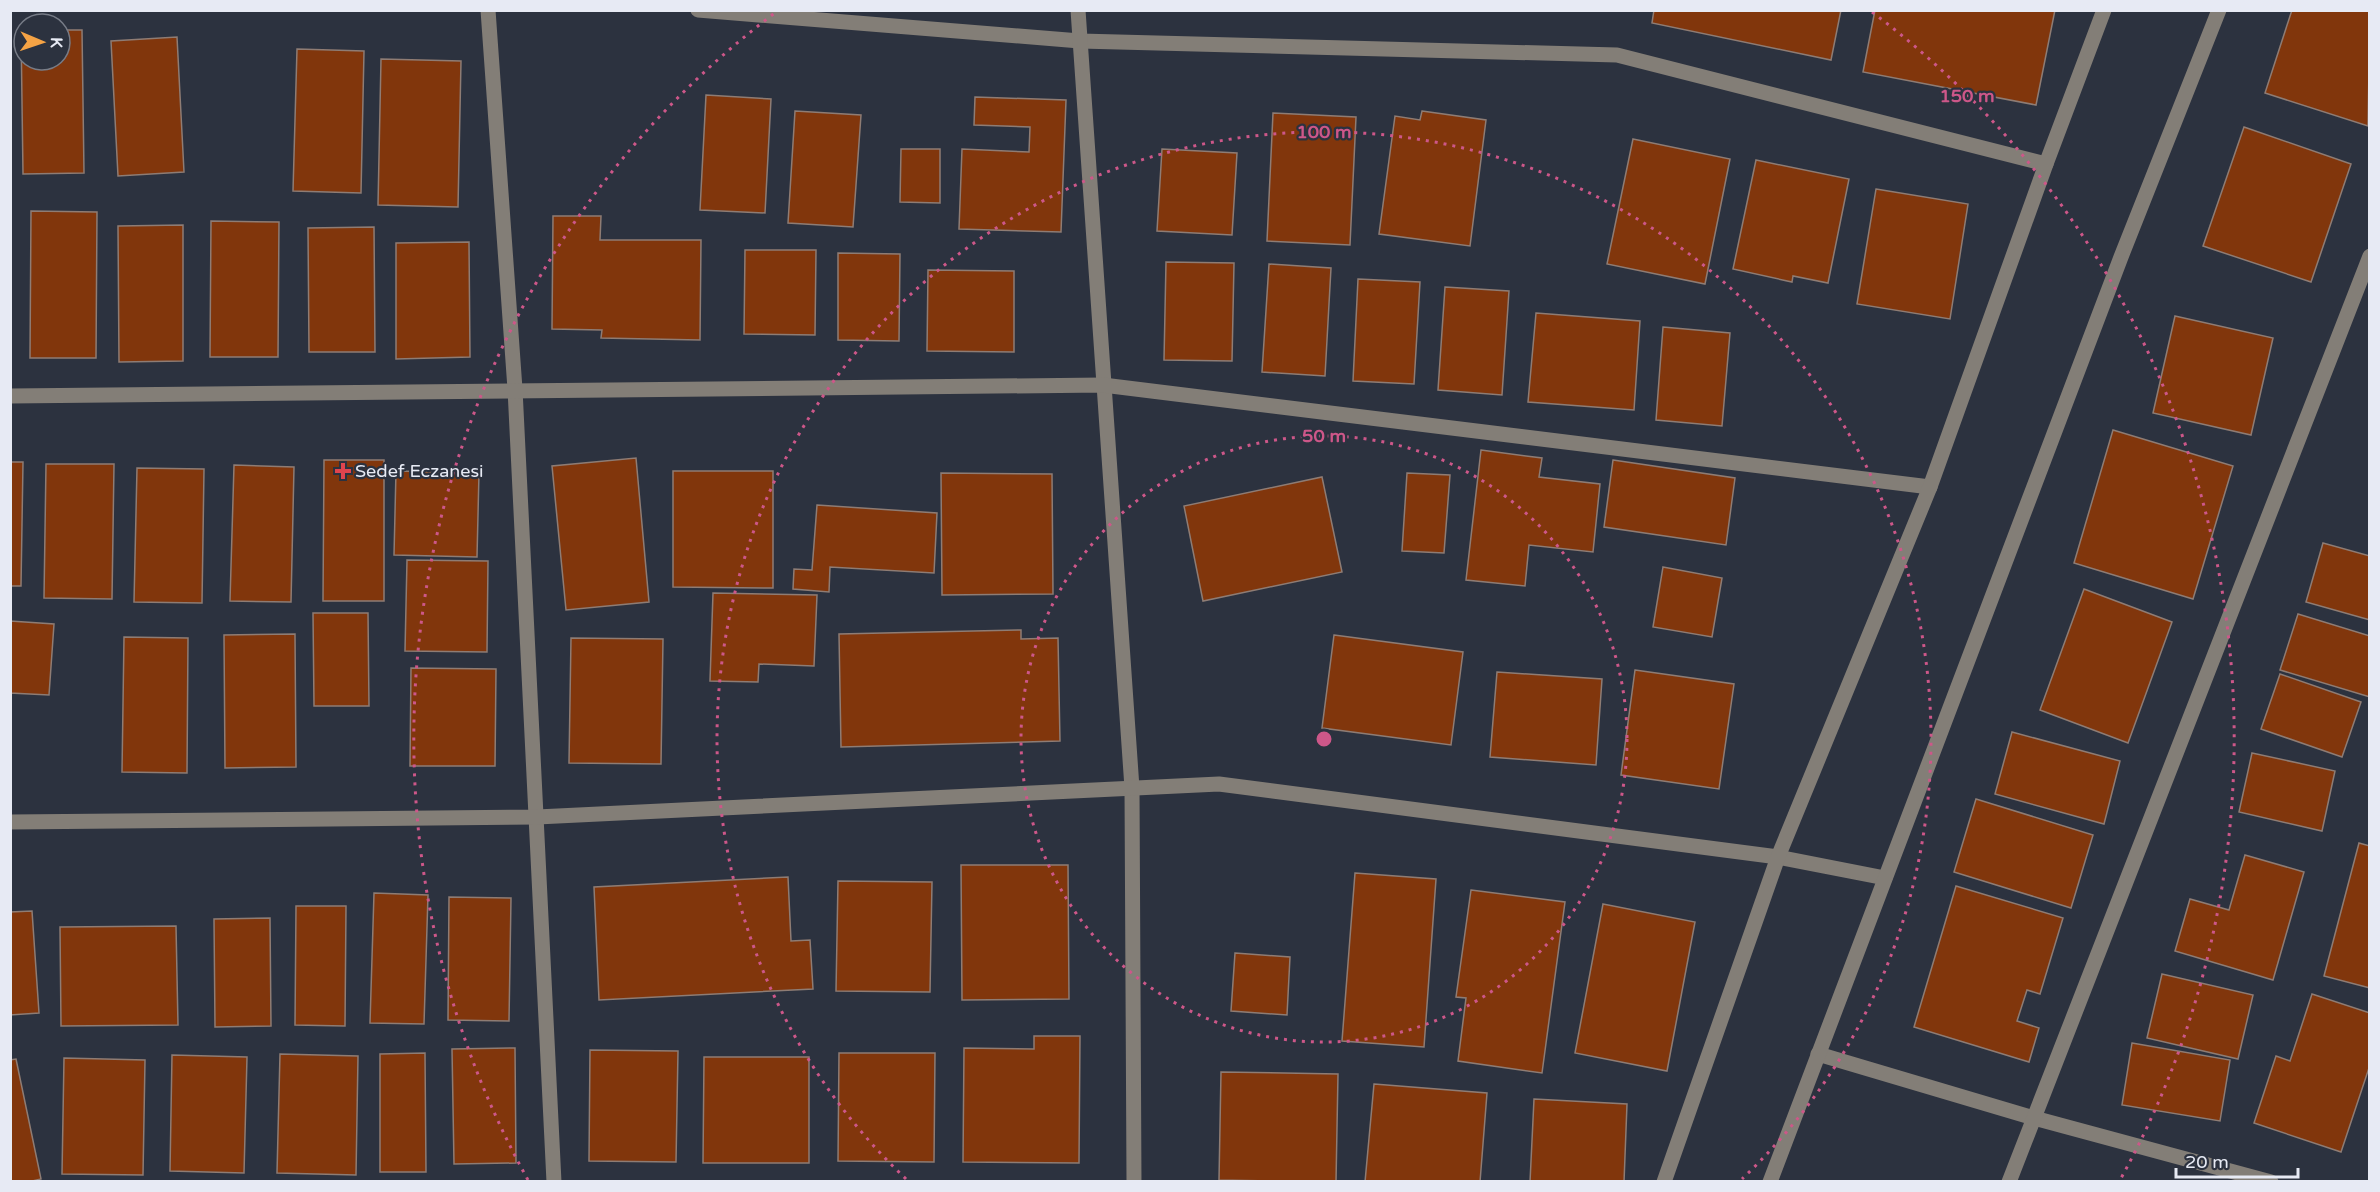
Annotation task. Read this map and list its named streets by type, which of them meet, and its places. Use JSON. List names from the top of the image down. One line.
{"places":{"health":["Sedef Eczanesi"]},"scale_bar":"20 m","north":"right","rings":["150 m","100 m","50 m"]}
